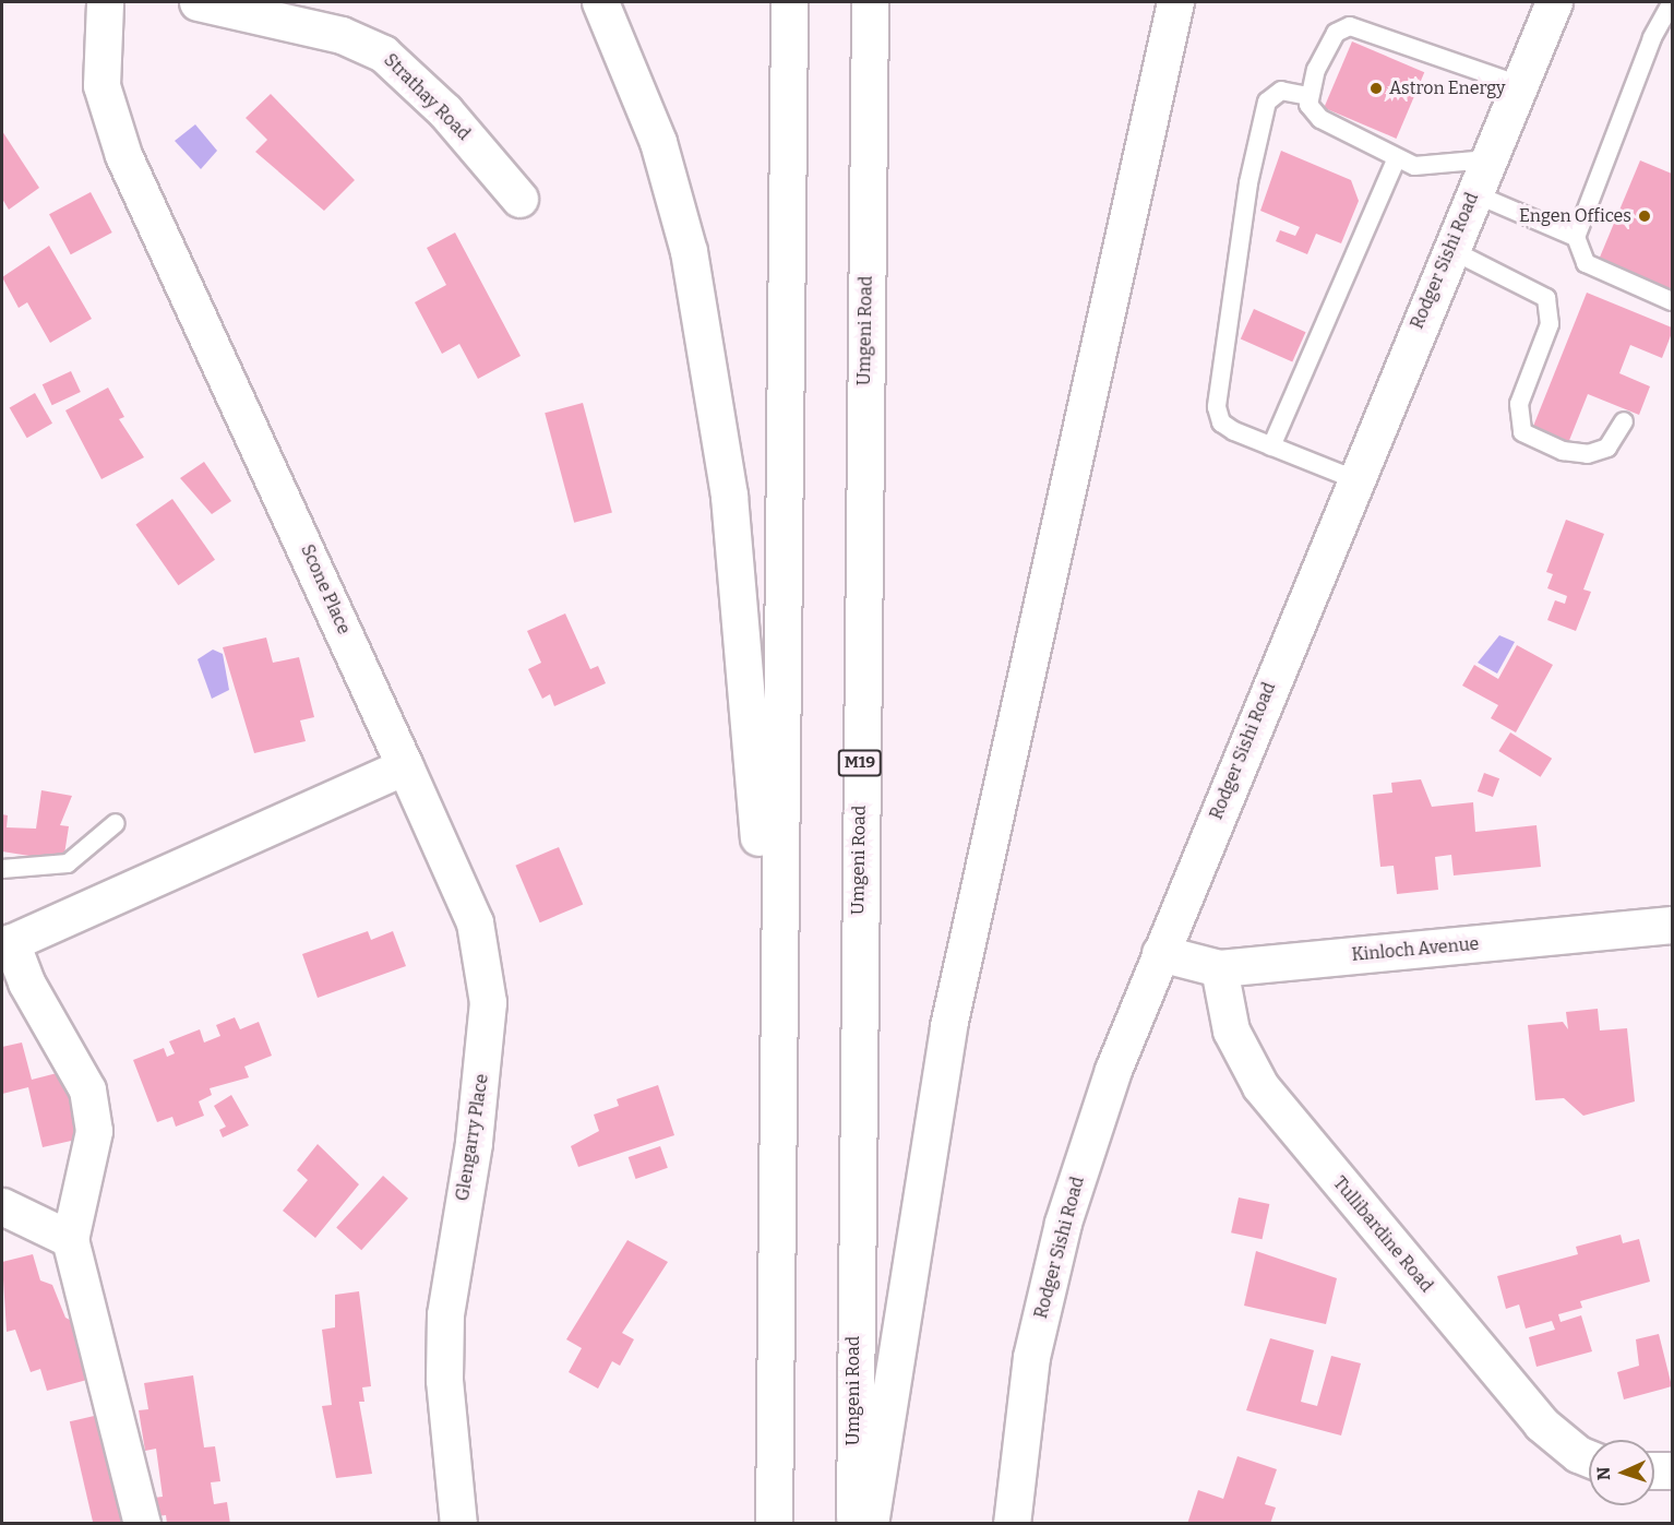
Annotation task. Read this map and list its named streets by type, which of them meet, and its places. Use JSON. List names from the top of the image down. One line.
{"streets":{"main road":["Strathay Road","Rodger Sishi Road","Umgeni Road","Scone Place","M19","Kinloch Avenue","Glengarry Place","Tullibardine Road"]},"crossings":[["Rodger Sishi Road","Kinloch Avenue"],["Scone Place","Glengarry Place"],["Kinloch Avenue","Tullibardine Road"]],"places":["Astron Energy","Engen Offices"],"north":"left"}
